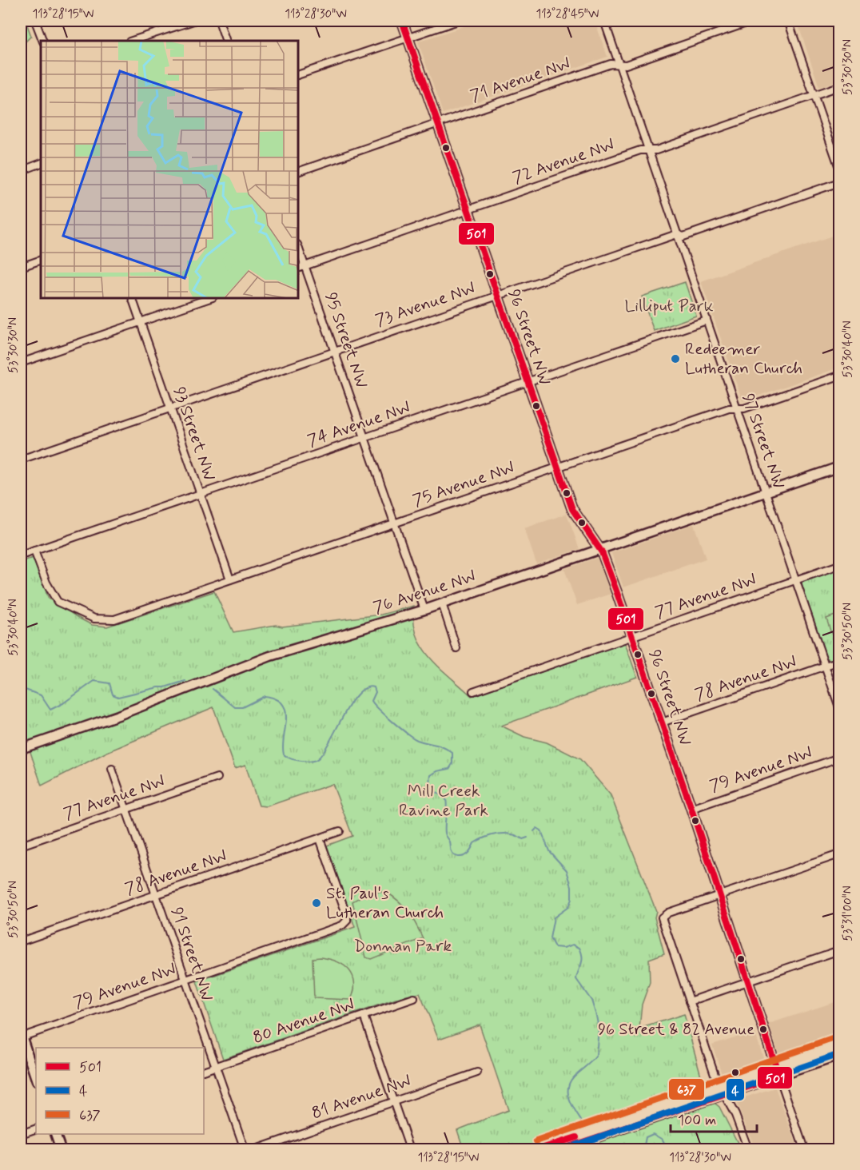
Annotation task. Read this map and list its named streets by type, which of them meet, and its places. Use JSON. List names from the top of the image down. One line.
{"streets":{"street":["71 Avenue NW","72 Avenue NW","73 Avenue NW","96 Street NW","95 Street NW","74 Avenue NW","93 Street NW","97 Street NW","75 Avenue NW","76 Avenue NW","77 Avenue NW","78 Avenue NW","79 Avenue NW","91 Street NW","80 Avenue NW","81 Avenue NW"]},"crossings":[["71 Avenue NW","96 Street NW"],["71 Avenue NW","97 Street NW"],["72 Avenue NW","96 Street NW"],["72 Avenue NW","95 Street NW"],["72 Avenue NW","97 Street NW"],["73 Avenue NW","96 Street NW"],["73 Avenue NW","95 Street NW"],["73 Avenue NW","93 Street NW"],["73 Avenue NW","97 Street NW"],["96 Street NW","74 Avenue NW"],["96 Street NW","75 Avenue NW"],["96 Street NW","76 Avenue NW"],["96 Street NW","77 Avenue NW"],["96 Street NW","78 Avenue NW"],["96 Street NW","79 Avenue NW"],["95 Street NW","74 Avenue NW"],["95 Street NW","75 Avenue NW"],["95 Street NW","76 Avenue NW"],["74 Avenue NW","93 Street NW"],["74 Avenue NW","97 Street NW"],["74 Avenue NW","75 Avenue NW"],["93 Street NW","75 Avenue NW"],["97 Street NW","75 Avenue NW"],["97 Street NW","76 Avenue NW"],["97 Street NW","77 Avenue NW"],["97 Street NW","78 Avenue NW"],["77 Avenue NW","91 Street NW"],["78 Avenue NW","79 Avenue NW"],["78 Avenue NW","91 Street NW"],["79 Avenue NW","91 Street NW"],["91 Street NW","80 Avenue NW"]],"parks":["Lilliput Park","Mill Creek Ravine Park","Donnan Park"],"places":["Redeemer Lutheran Church","St. Paul's Lutheran Church","96 Street & 82 Avenue"],"lines":["transit line 501","transit line 637","transit line 4"],"legend":["501","4","637"],"scale_bar":"100 m","coordinates":["113°28'15\"W","113°28'30\"W","113°28'45\"W","53°30'30\"N","53°30'40\"N","53°30'50\"N","53°31'00\"N"]}
